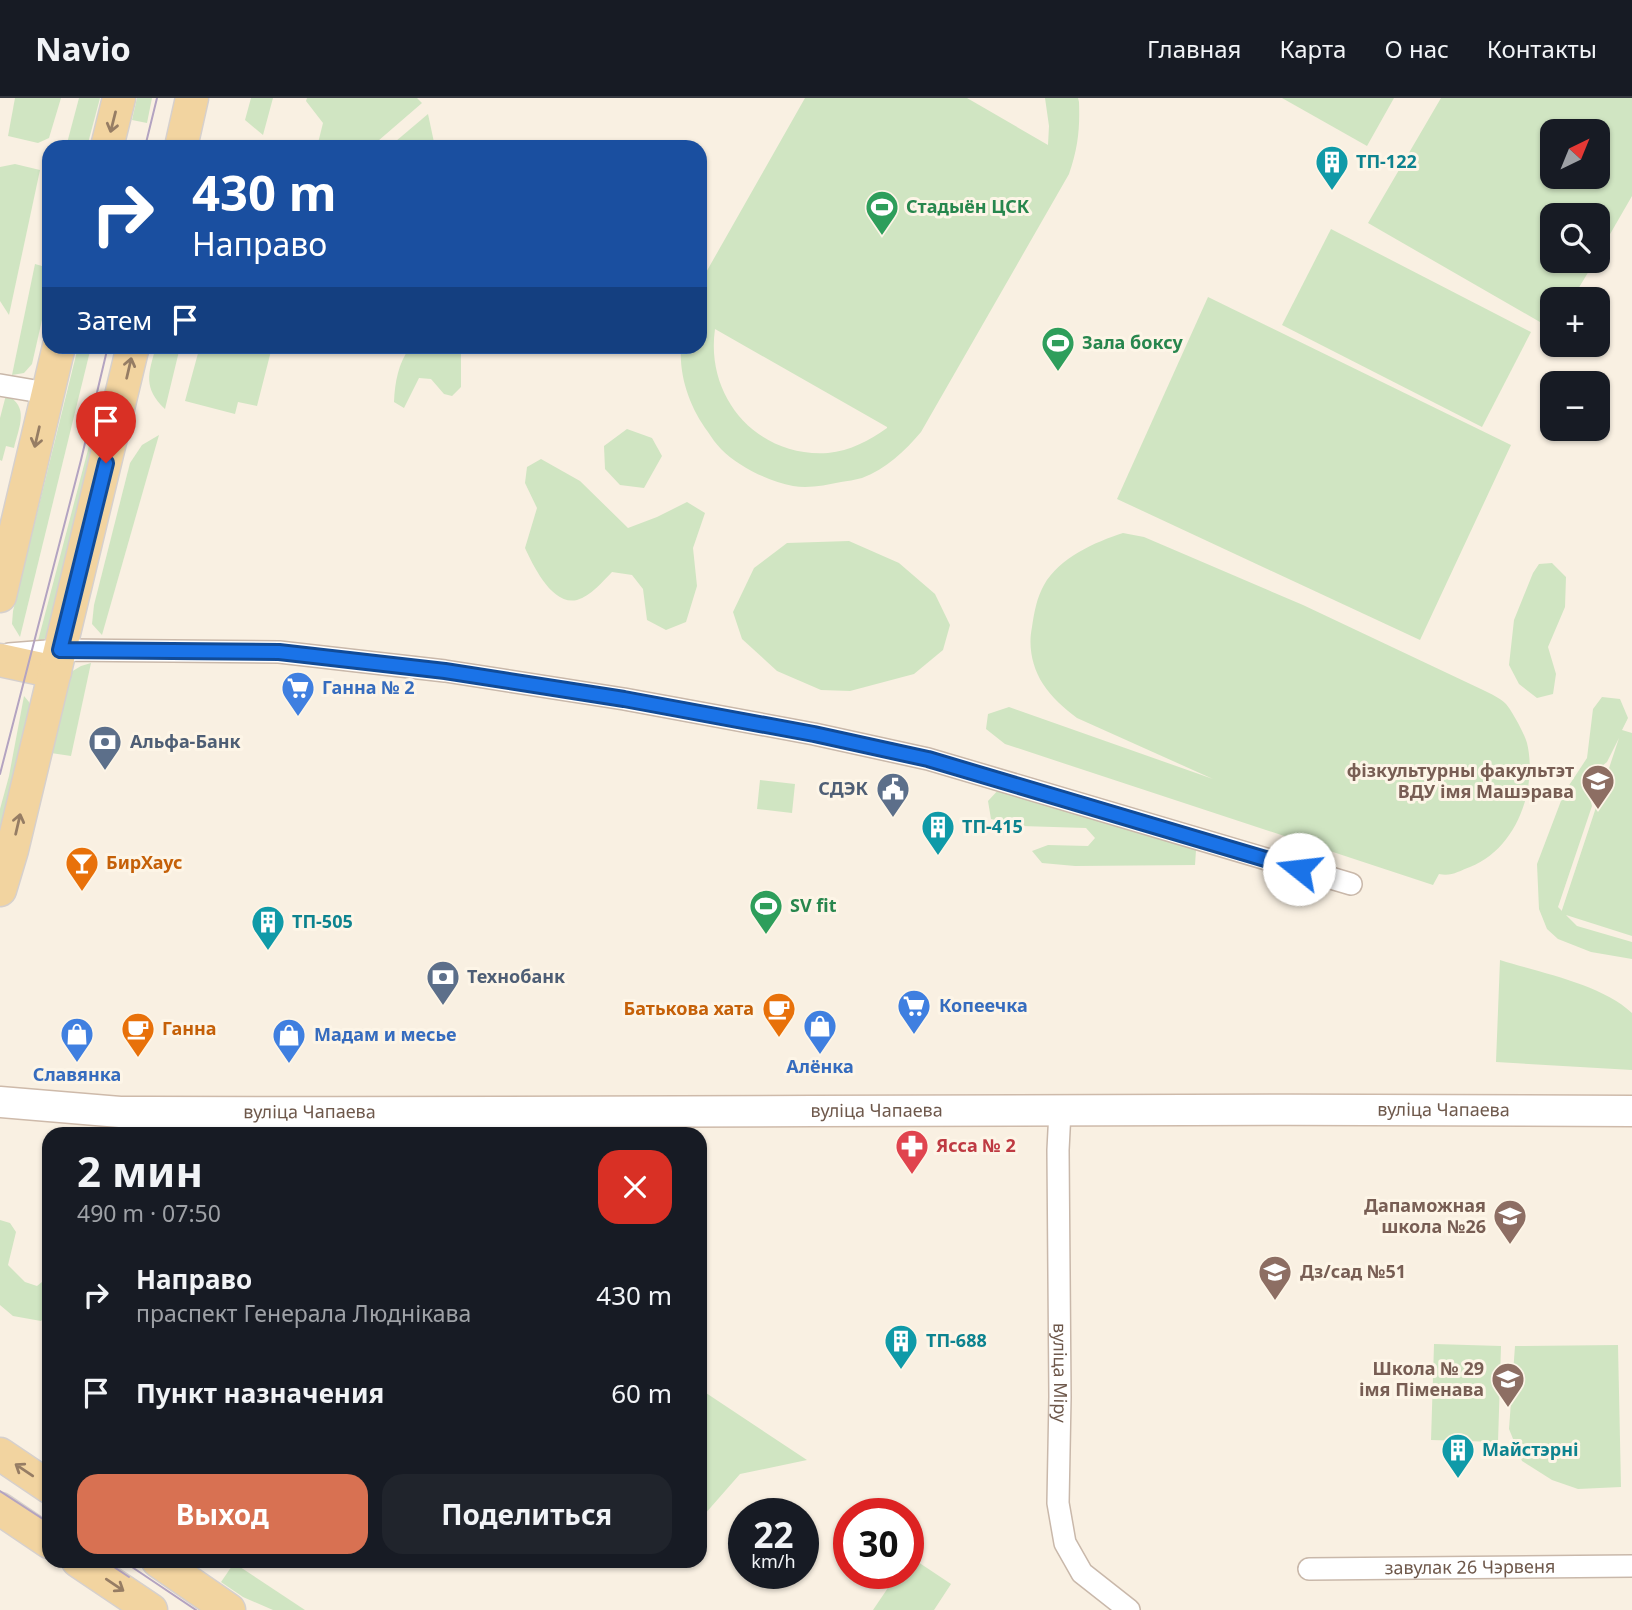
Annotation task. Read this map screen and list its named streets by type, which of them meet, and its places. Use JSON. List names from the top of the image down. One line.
{"streets":{"street":["вуліца Чапаева","вуліца Міру","завулак 26 Чэрвеня"]},"crossings":[["вуліца Чапаева","вуліца Міру"]],"places":{"building":["ТП-122","ТП-415","ТП-505","ТП-688","Майстэрні"],"sports":["Стадыён ЦСК","Зала боксу","SV fit"],"supermarket":["Ганна № 2","Копеечка"],"bank":["Альфа-Банк","Технобанк"],"school or university":["фізкультурны факультэт ВДУ імя Машэрава","Дапаможная школа №26","Дз/сад №51","Школа № 29 імя Піменава"],"public building":["СДЭК"],"bar":["БирХаус"],"cafe":["Батькова хата","Ганна"],"shop":["Алёнка","Славянка","Мадам и месье"],"pharmacy":["Ясса № 2"]},"north":"top right","page":{"header":"Navio","nav":["Главная","Карта","О нас","Контакты"],"map_buttons":["+","−"],"turn":["430 m","Направо"],"then":"Затем","heading":["2 мин","490 m · 07:50"],"list":[{"name":"Направо","note":"праспект Генерала Люднікава","value":"430 m"},{"name":"Пункт назначения","value":"60 m"}],"buttons":["Выход","Поделиться"],"speed":"22 km/h","limit":"30"}}
